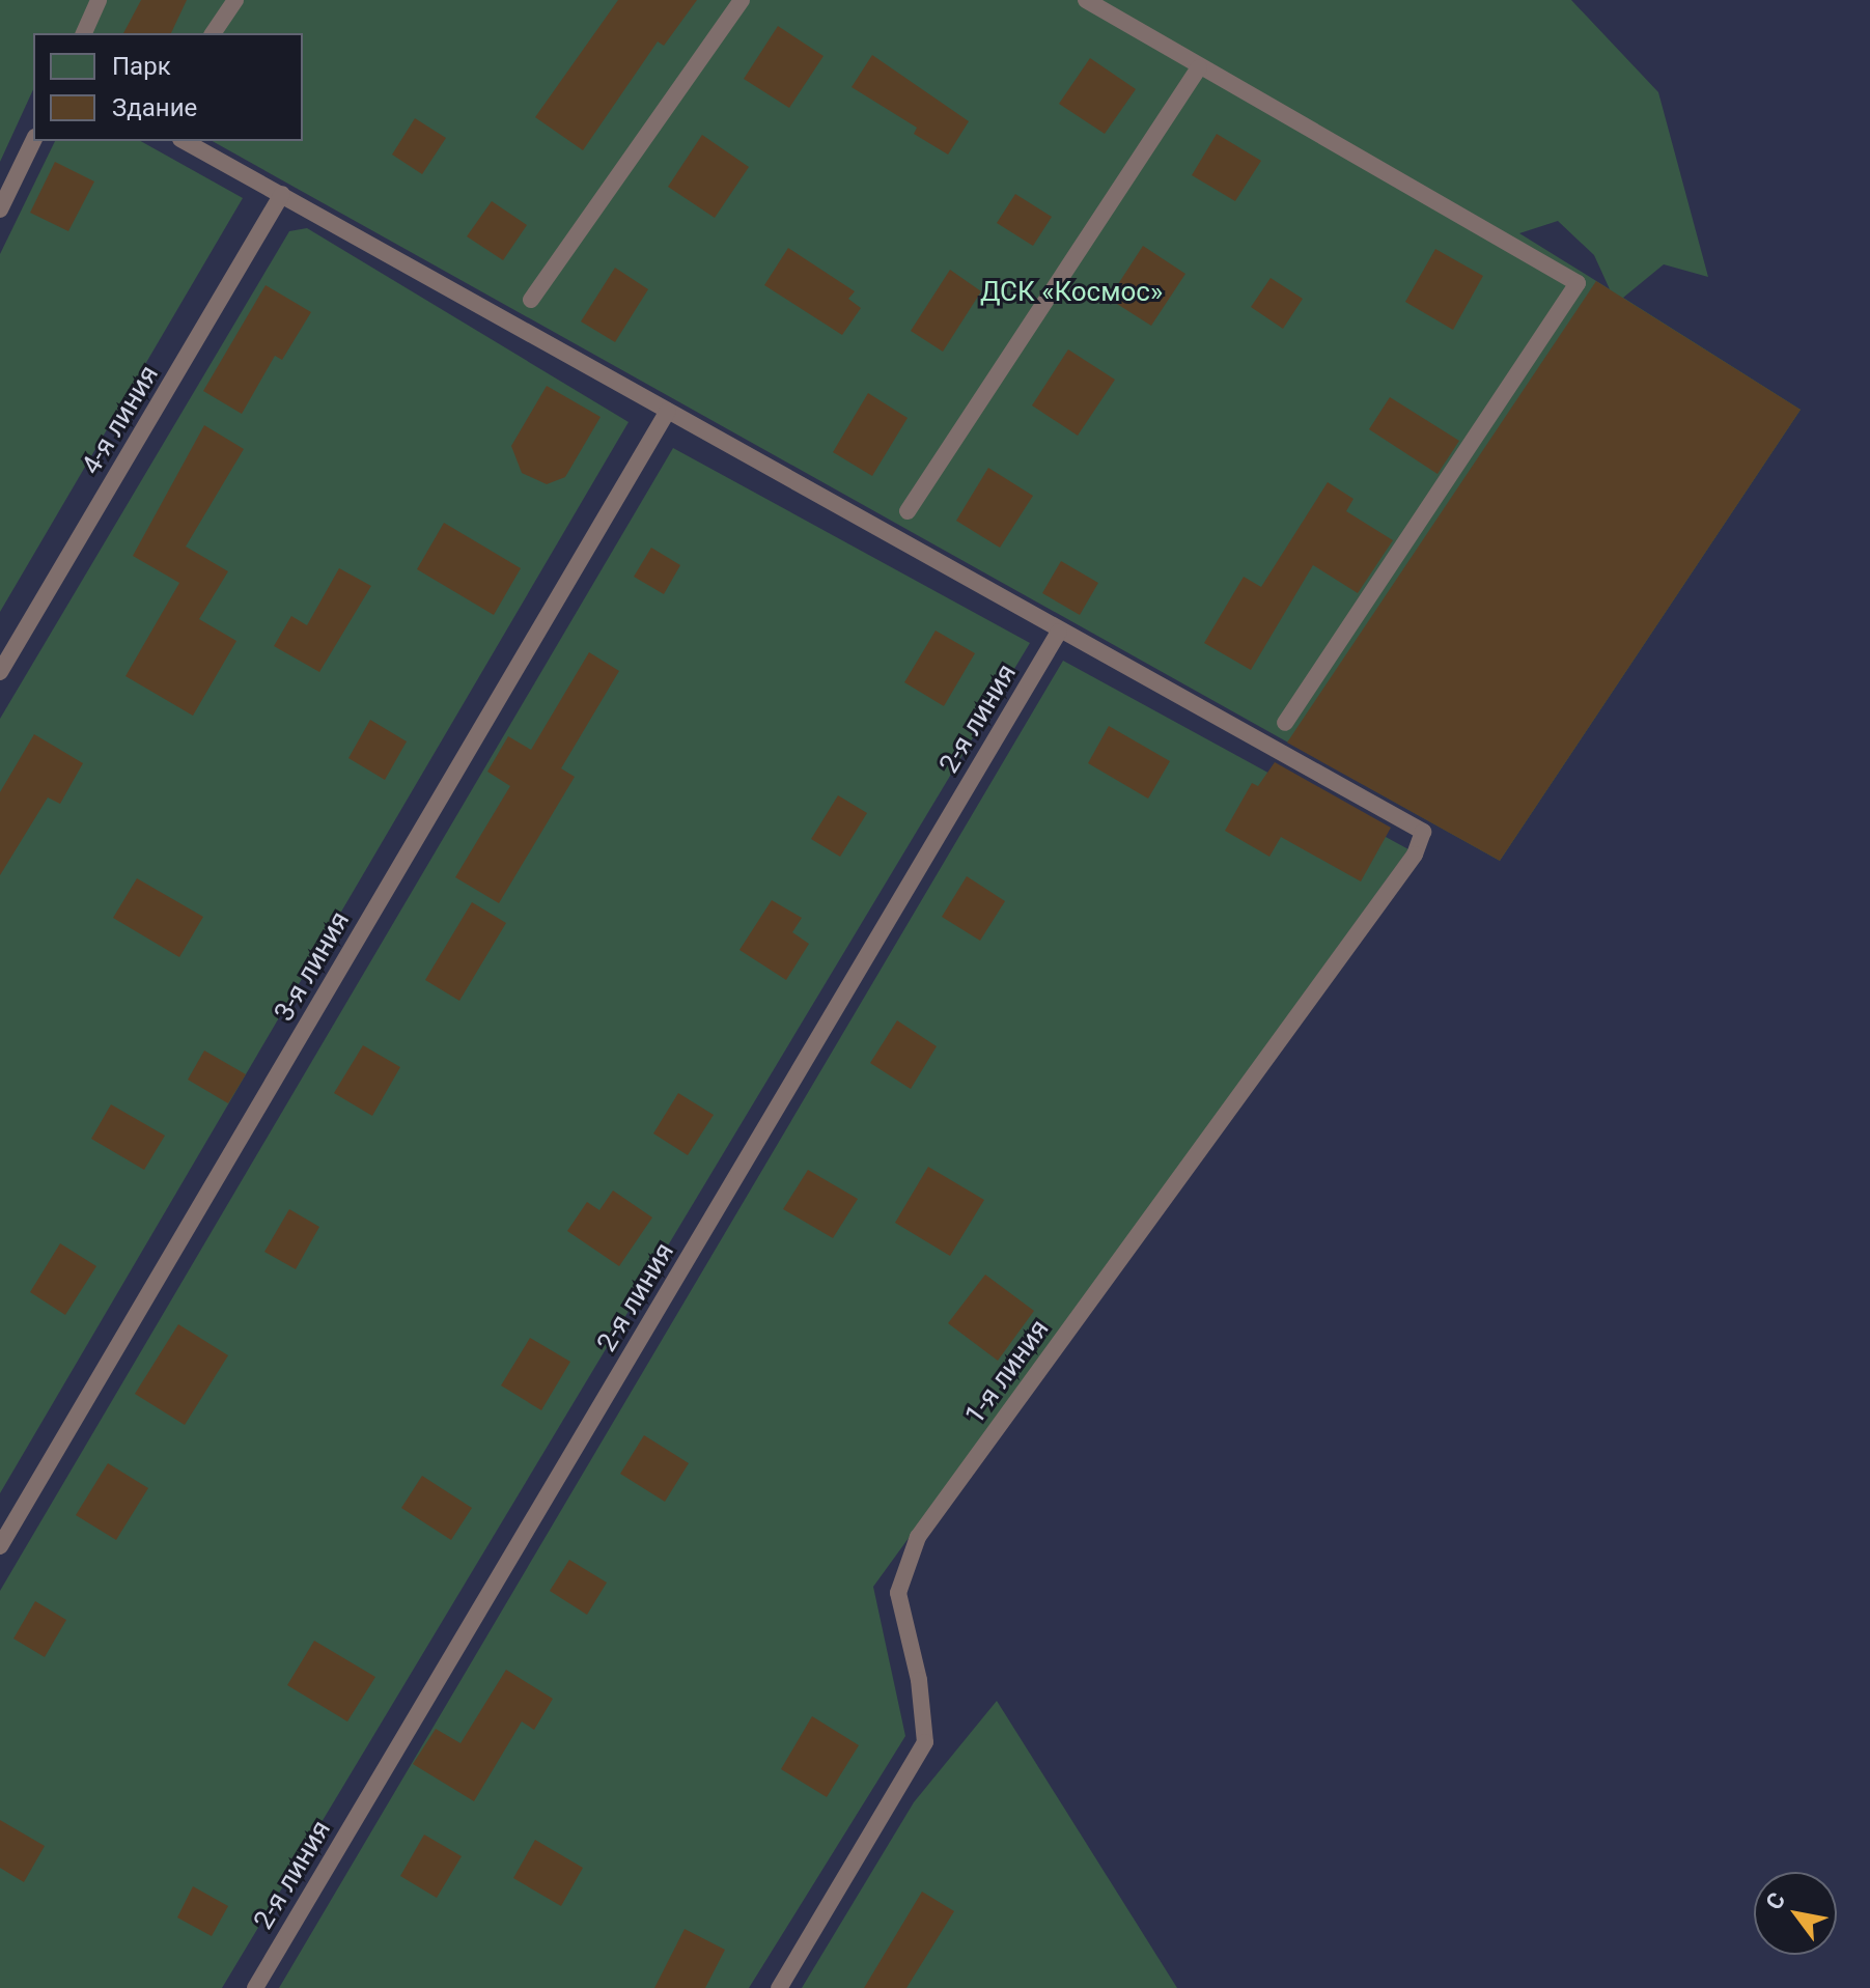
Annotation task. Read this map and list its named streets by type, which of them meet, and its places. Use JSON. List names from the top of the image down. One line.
{"streets":{"lane":["4-я линия","2-я линия","3-я линия","1-я линия"]},"crossings":[["2-я линия","1-я линия"]],"parks":["ДСК «Космос»"],"legend":["Парк","Здание"],"north":"top left"}
